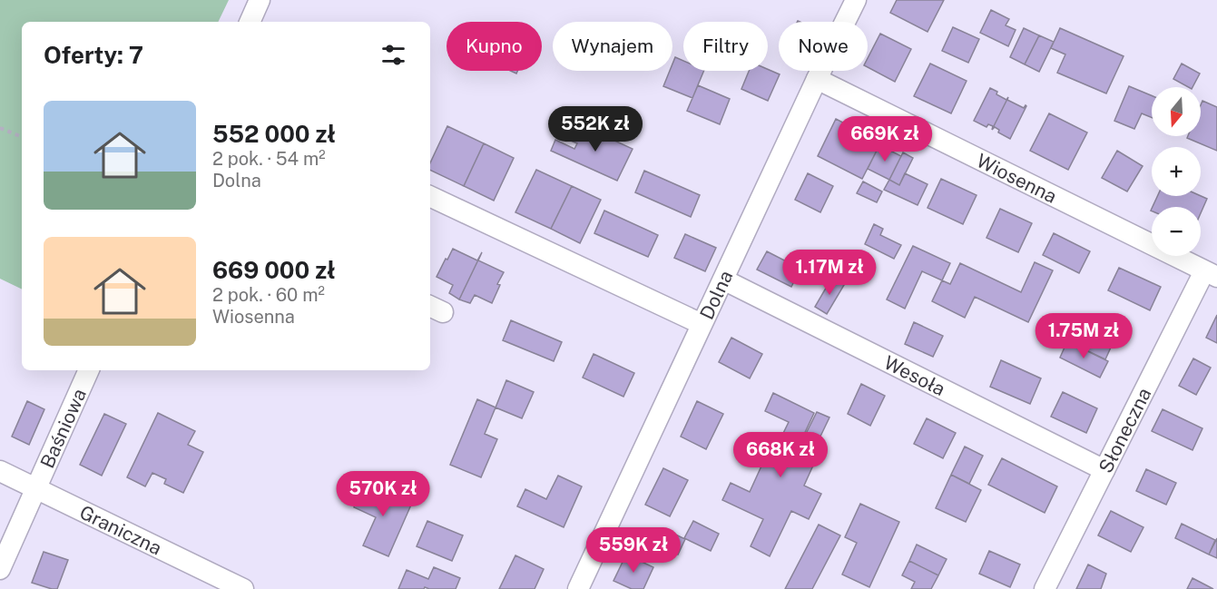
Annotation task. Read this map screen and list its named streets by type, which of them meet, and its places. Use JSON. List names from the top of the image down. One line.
{"streets":{"street":["Wiosenna","Dolna","Wesoła","Baśniowa","Słoneczna","Graniczna"]},"crossings":[["Wiosenna","Dolna"],["Wiosenna","Słoneczna"],["Dolna","Wesoła"],["Wesoła","Słoneczna"],["Baśniowa","Graniczna"]],"north":"bottom","page":{"chip":["Kupno","Wynajem","Filtry","Nowe"],"heading":"Oferty: 7","map_buttons":["+","−"],"list":[{"name":"552 000 zł","note":"2 pok. · 54 m² · Dolna"},{"name":"669 000 zł","note":"2 pok. · 60 m² · Wiosenna"}],"price":["552K zł","669K zł","1.17M zł","1.75M zł","668K zł","570K zł","559K zł"]}}
